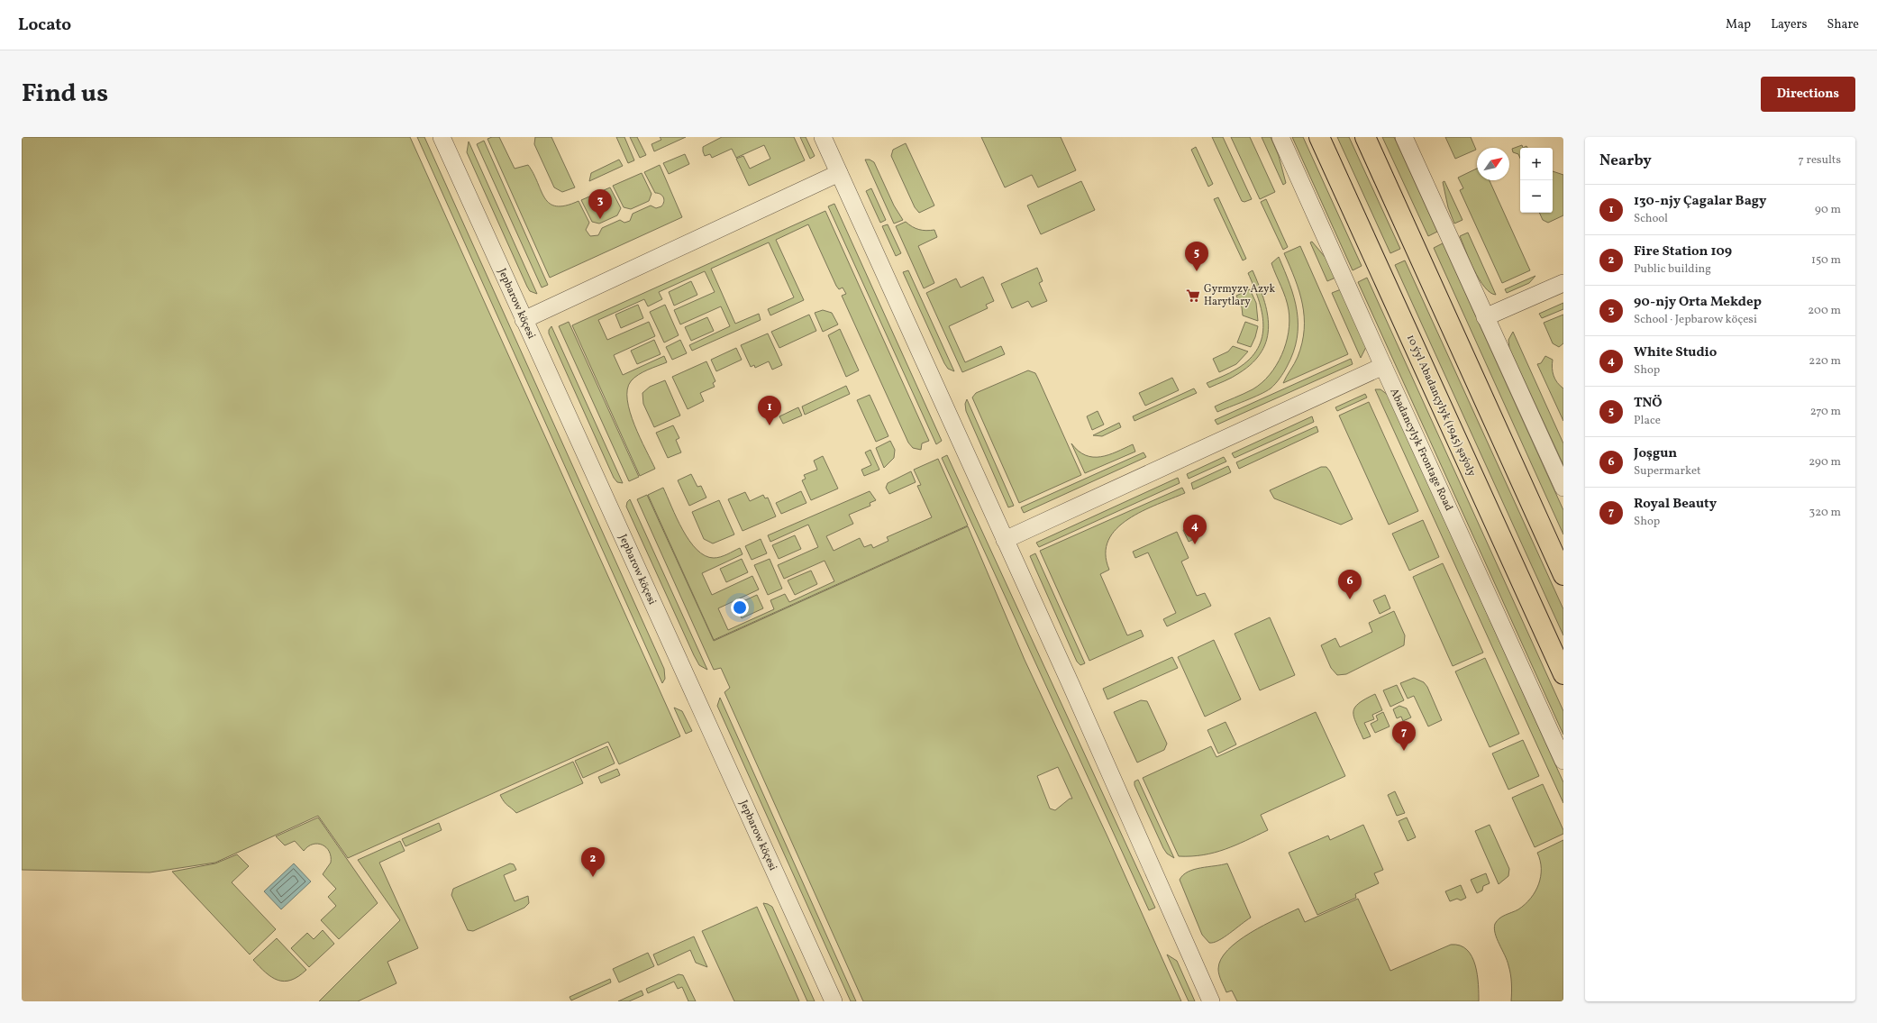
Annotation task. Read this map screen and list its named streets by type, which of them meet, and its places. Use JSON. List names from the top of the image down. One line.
{"streets":{"main road":["10 ýyl Abadançylyk (1945) şaýoly"],"street":["Jepbarow köçesi","Abadancylyk Frontage Road"]},"places":{"supermarket":["Gyrmyzy Azyk Harytlary"]},"north":"top right","page":{"header":"Locato","nav":["Map","Layers","Share"],"title":"Find us","buttons":"Directions","heading":["Nearby","7 results"],"map_buttons":["+","−"],"list":[{"mark":"1","name":"130-njy Çagalar Bagy","note":"School","value":"90 m"},{"mark":"2","name":"Fire Station 109","note":"Public building","value":"150 m"},{"mark":"3","name":"90-njy Orta Mekdep","note":"School · Jepbarow köçesi","value":"200 m"},{"mark":"4","name":"White Studio","note":"Shop","value":"220 m"},{"mark":"5","name":"TNÖ","note":"Place","value":"270 m"},{"mark":"6","name":"Joşgun","note":"Supermarket","value":"290 m"},{"mark":"7","name":"Royal Beauty","note":"Shop","value":"320 m"}],"pins":["3","5","1","4","6","7","2"]}}
